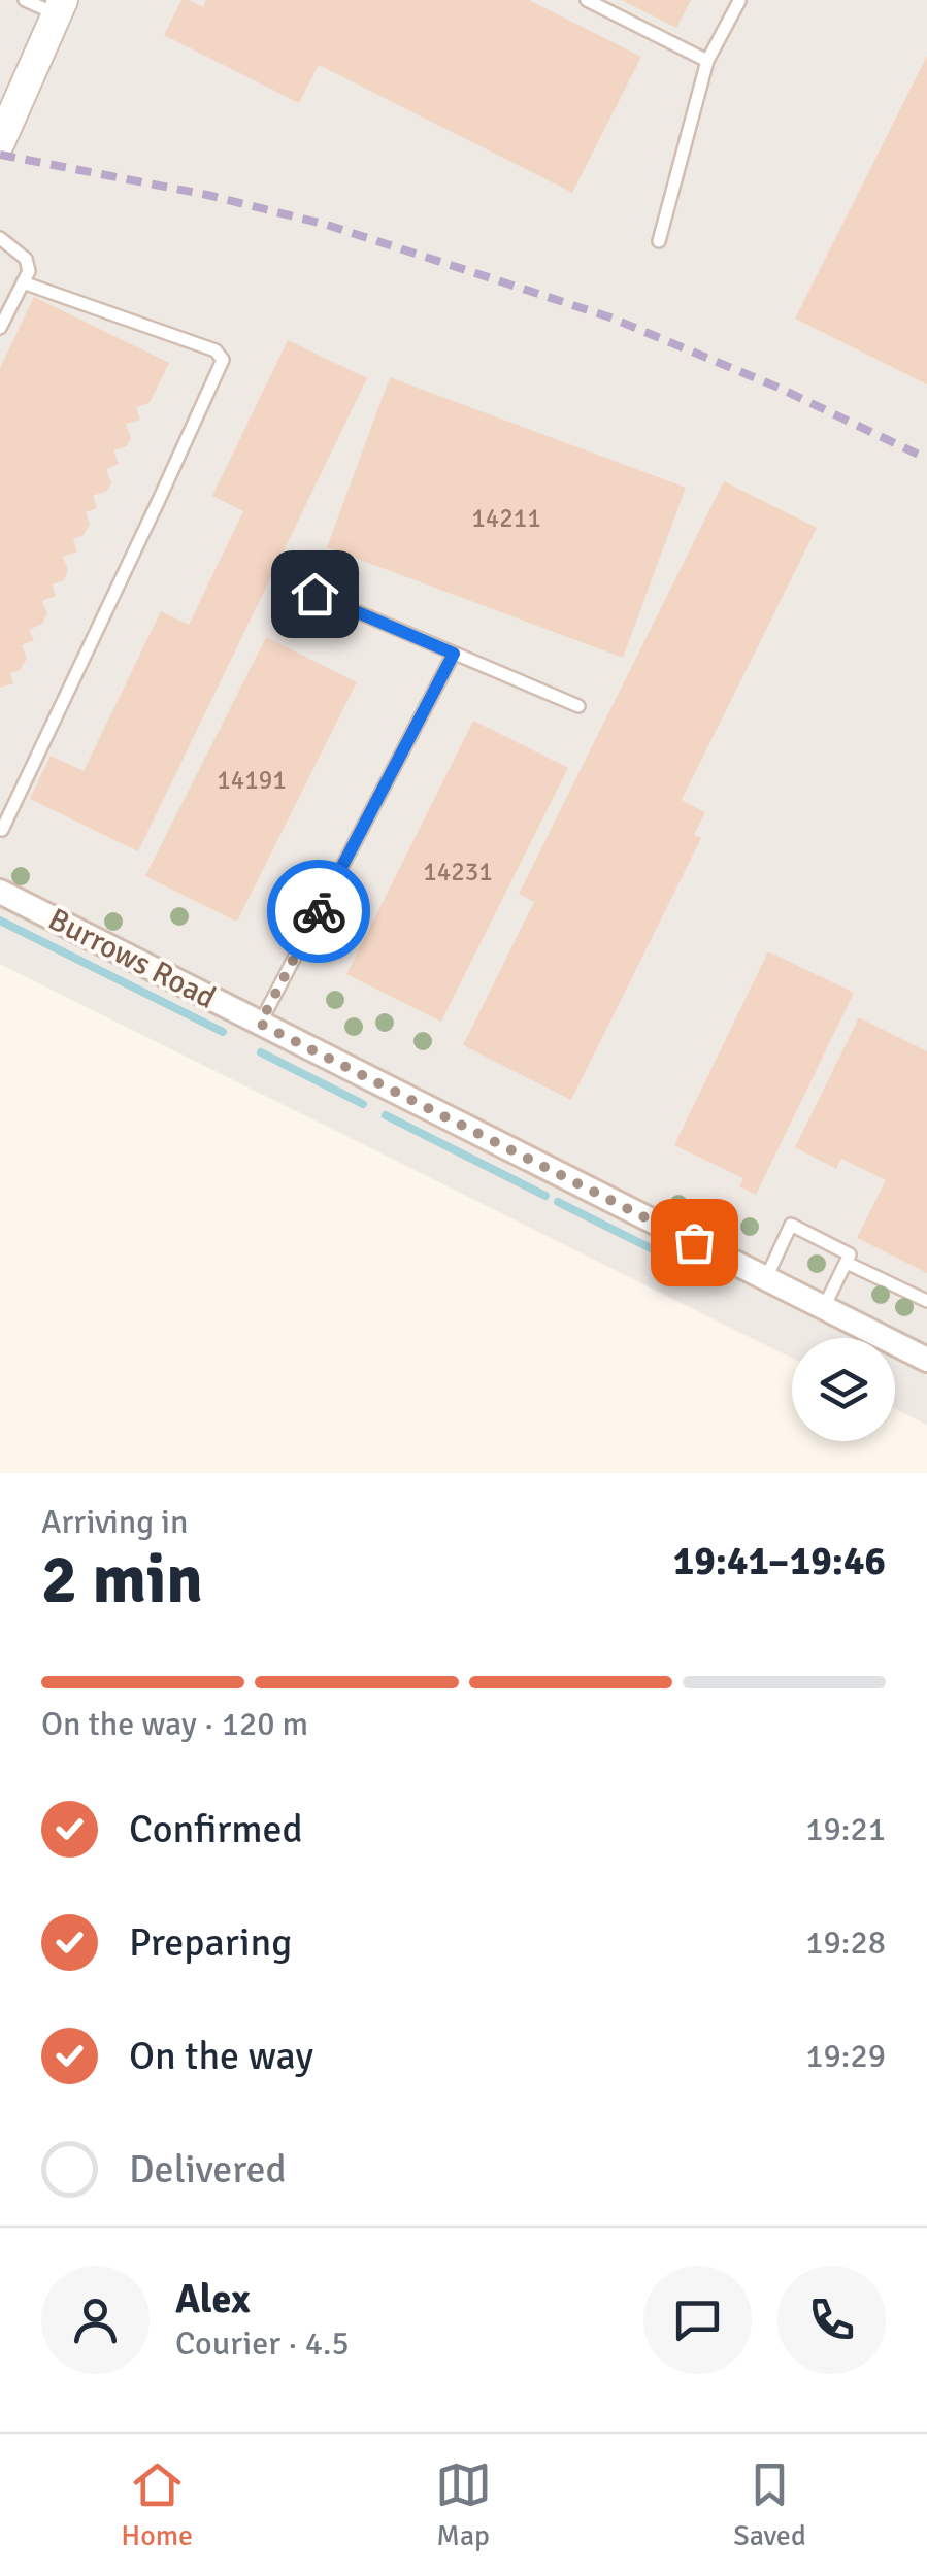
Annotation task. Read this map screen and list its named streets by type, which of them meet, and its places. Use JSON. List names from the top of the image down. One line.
{"streets":{"street":["Burrows Road"]},"house_numbers":["14211","14191","14231"],"page":{"heading":["2 min","Arriving in","19:41–19:46"],"panel":["Alex","Courier · 4.5"],"bar":"On the way · 120 m","list":[["Confirmed","19:21"],["Preparing","19:28"],["On the way","19:29"],"Delivered"],"tabs":["Home","Map","Saved"]}}
